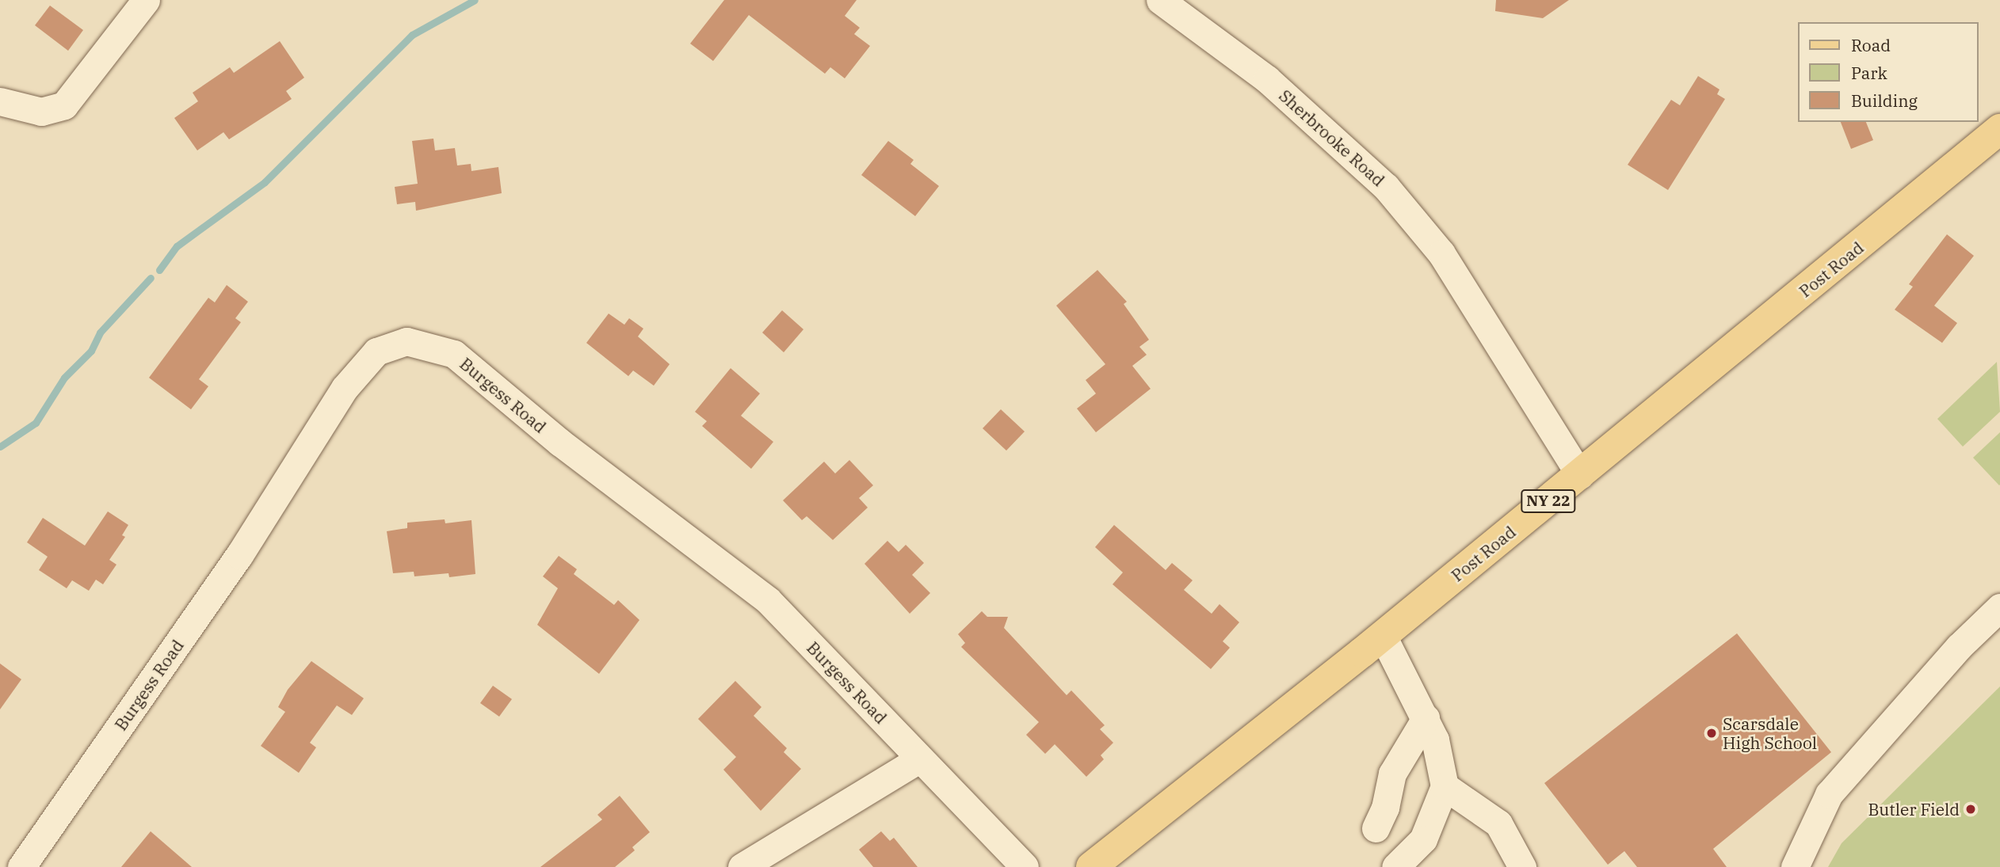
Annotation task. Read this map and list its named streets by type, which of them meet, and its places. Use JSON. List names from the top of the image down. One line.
{"streets":{"main road":["Post Road","NY 22"],"street":["Sherbrooke Road","Burgess Road"]},"crossings":[["Sherbrooke Road","Post Road"]],"places":["Scarsdale High School","Butler Field"],"legend":["Road","Park","Building"]}
